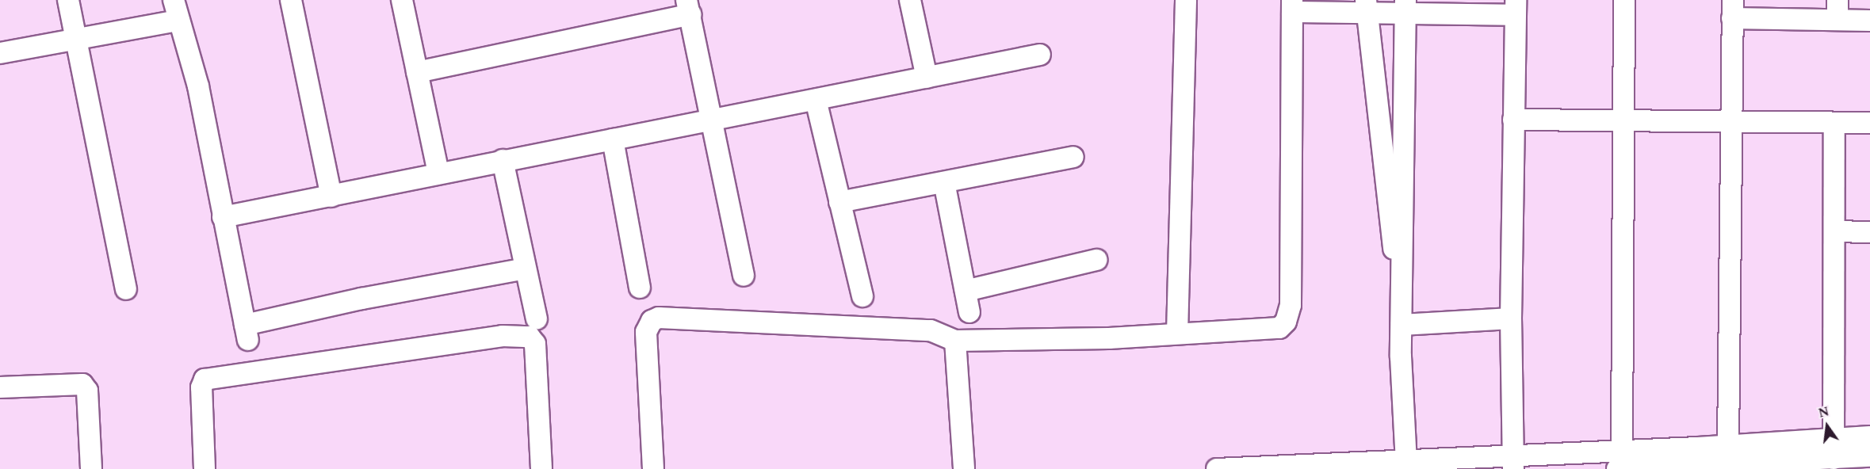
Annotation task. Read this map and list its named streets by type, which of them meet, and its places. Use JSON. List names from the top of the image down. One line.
{"north":"top"}
